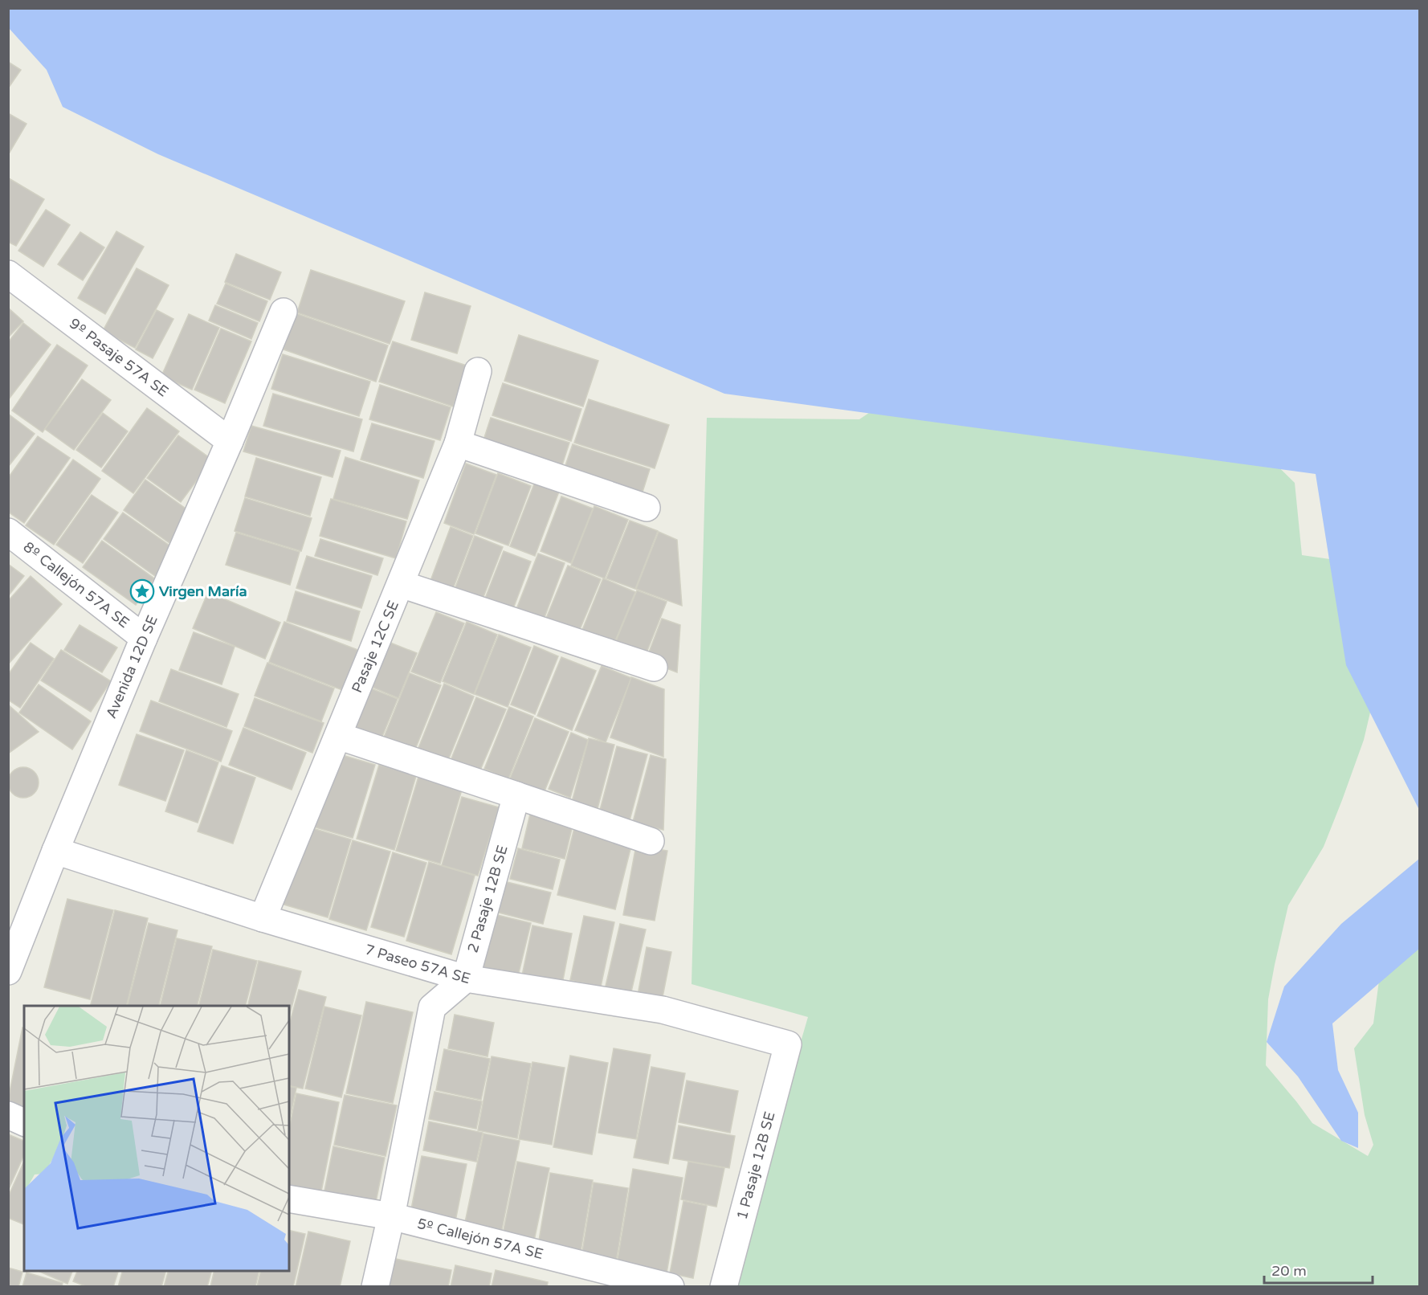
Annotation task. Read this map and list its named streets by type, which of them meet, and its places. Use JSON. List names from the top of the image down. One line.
{"streets":{"street":["9º Pasaje 57A SE","8º Callejón 57A SE","Pasaje 12C SE","Avenida 12D SE","2 Pasaje 12B SE","7 Paseo 57A SE","1 Pasaje 12B SE","5º Callejón 57A SE"]},"crossings":[["9º Pasaje 57A SE","Avenida 12D SE"],["8º Callejón 57A SE","Avenida 12D SE"],["Pasaje 12C SE","7 Paseo 57A SE"],["Avenida 12D SE","7 Paseo 57A SE"],["2 Pasaje 12B SE","7 Paseo 57A SE"],["7 Paseo 57A SE","1 Pasaje 12B SE"]],"places":{"place":["Virgen María"]},"scale_bar":"20 m"}
